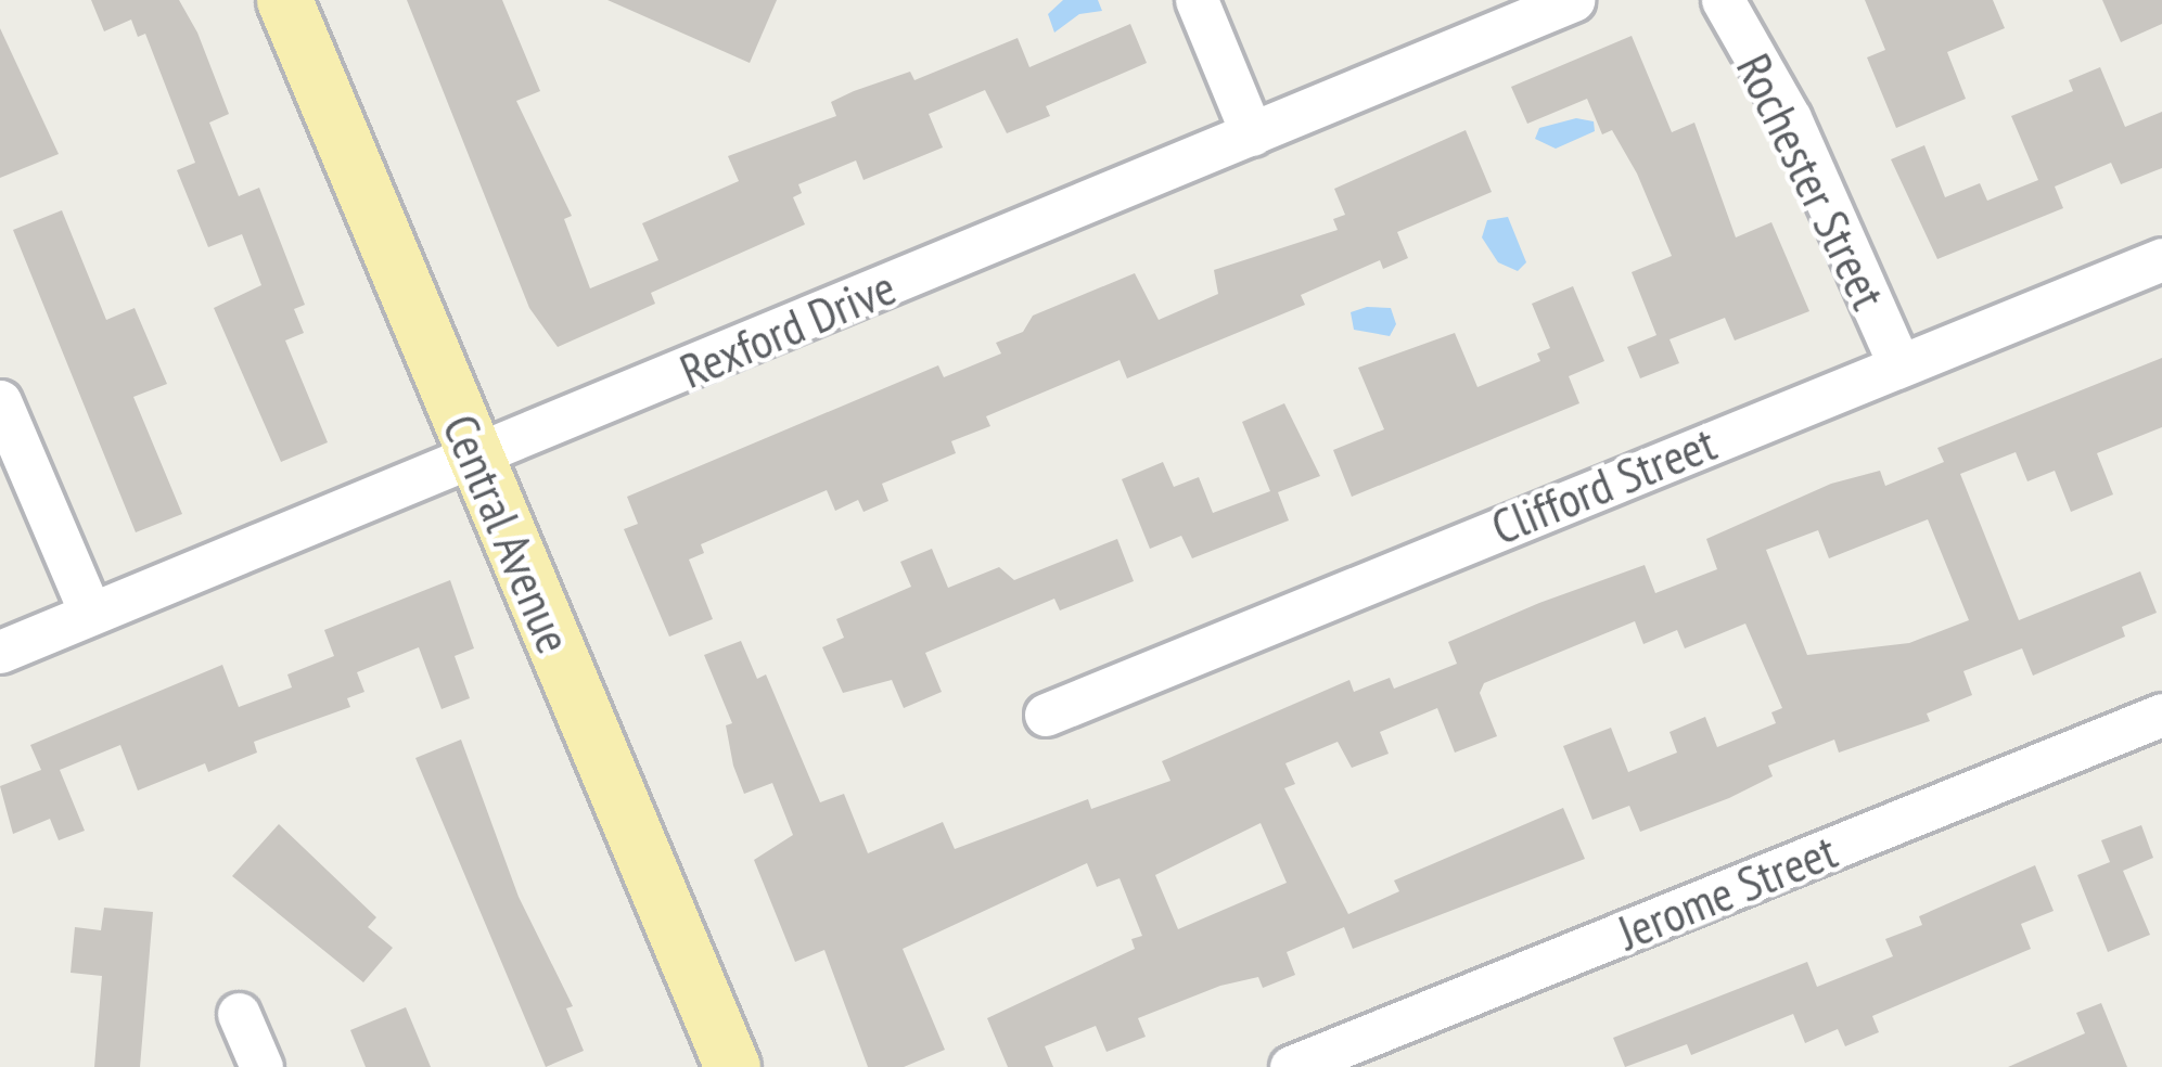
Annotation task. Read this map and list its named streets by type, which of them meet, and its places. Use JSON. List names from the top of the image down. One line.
{"streets":{"main road":["Central Avenue"],"street":["Rochester Street","Rexford Drive","Clifford Street","Jerome Street"]},"crossings":[["Rochester Street","Clifford Street"],["Rexford Drive","Central Avenue"]]}
